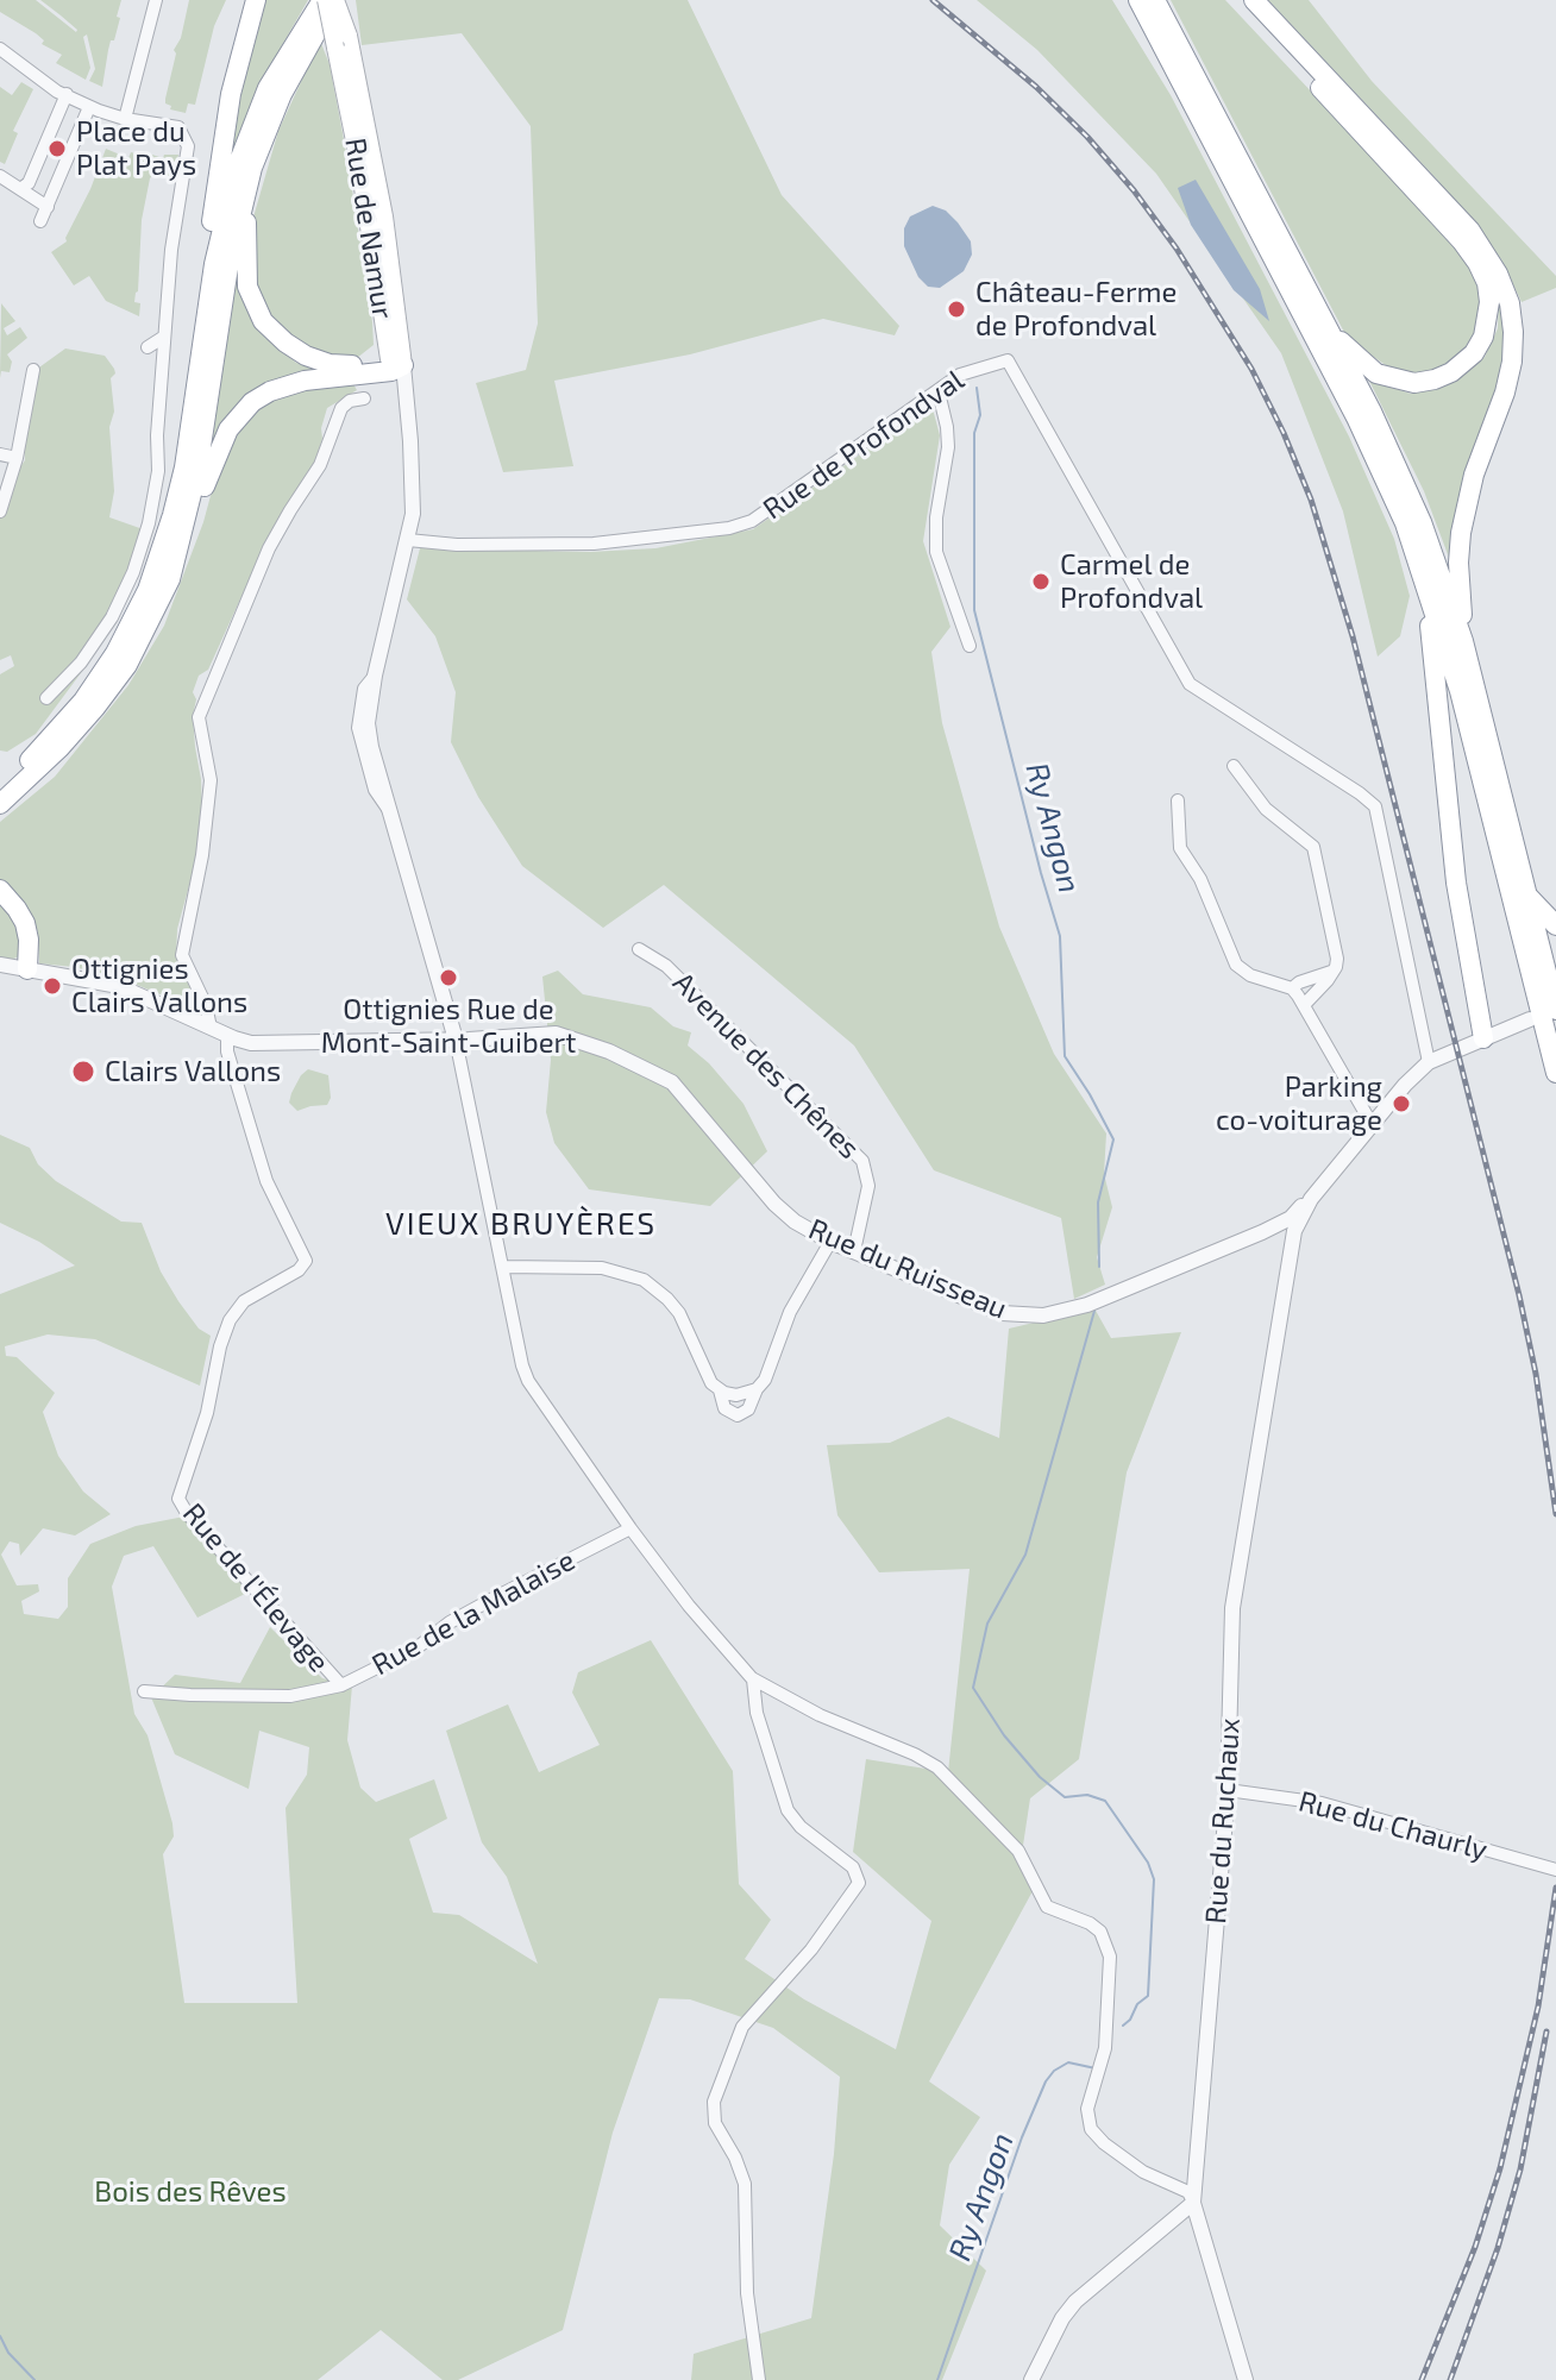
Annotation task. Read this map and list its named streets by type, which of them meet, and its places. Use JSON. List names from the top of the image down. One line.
{"streets":{"main road":["Rue de Namur"],"street":["Rue de Profondval","Avenue des Chênes","Rue du Ruisseau","Rue de l'Élevage","Rue de la Malaise","Rue du Ruchaux","Rue du Chaurly"]},"crossings":[["Rue de Namur","Rue de Profondval"],["Rue de Namur","Rue du Ruisseau"],["Rue de Profondval","Rue du Ruisseau"],["Avenue des Chênes","Rue du Ruisseau"],["Rue du Ruisseau","Rue de l'Élevage"],["Rue du Ruisseau","Rue du Ruchaux"],["Rue de l'Élevage","Rue de la Malaise"],["Rue du Ruchaux","Rue du Chaurly"]],"districts":["VIEUX BRUYÈRES"],"water":["Ry Angon"],"parks":["Bois des Rêves"],"places":["Place du Plat Pays","Château-Ferme de Profondval","Carmel de Profondval","Ottignies Rue de Mont-Saint-Guibert","Ottignies Clairs Vallons","Clairs Vallons","Parking co-voiturage"]}
